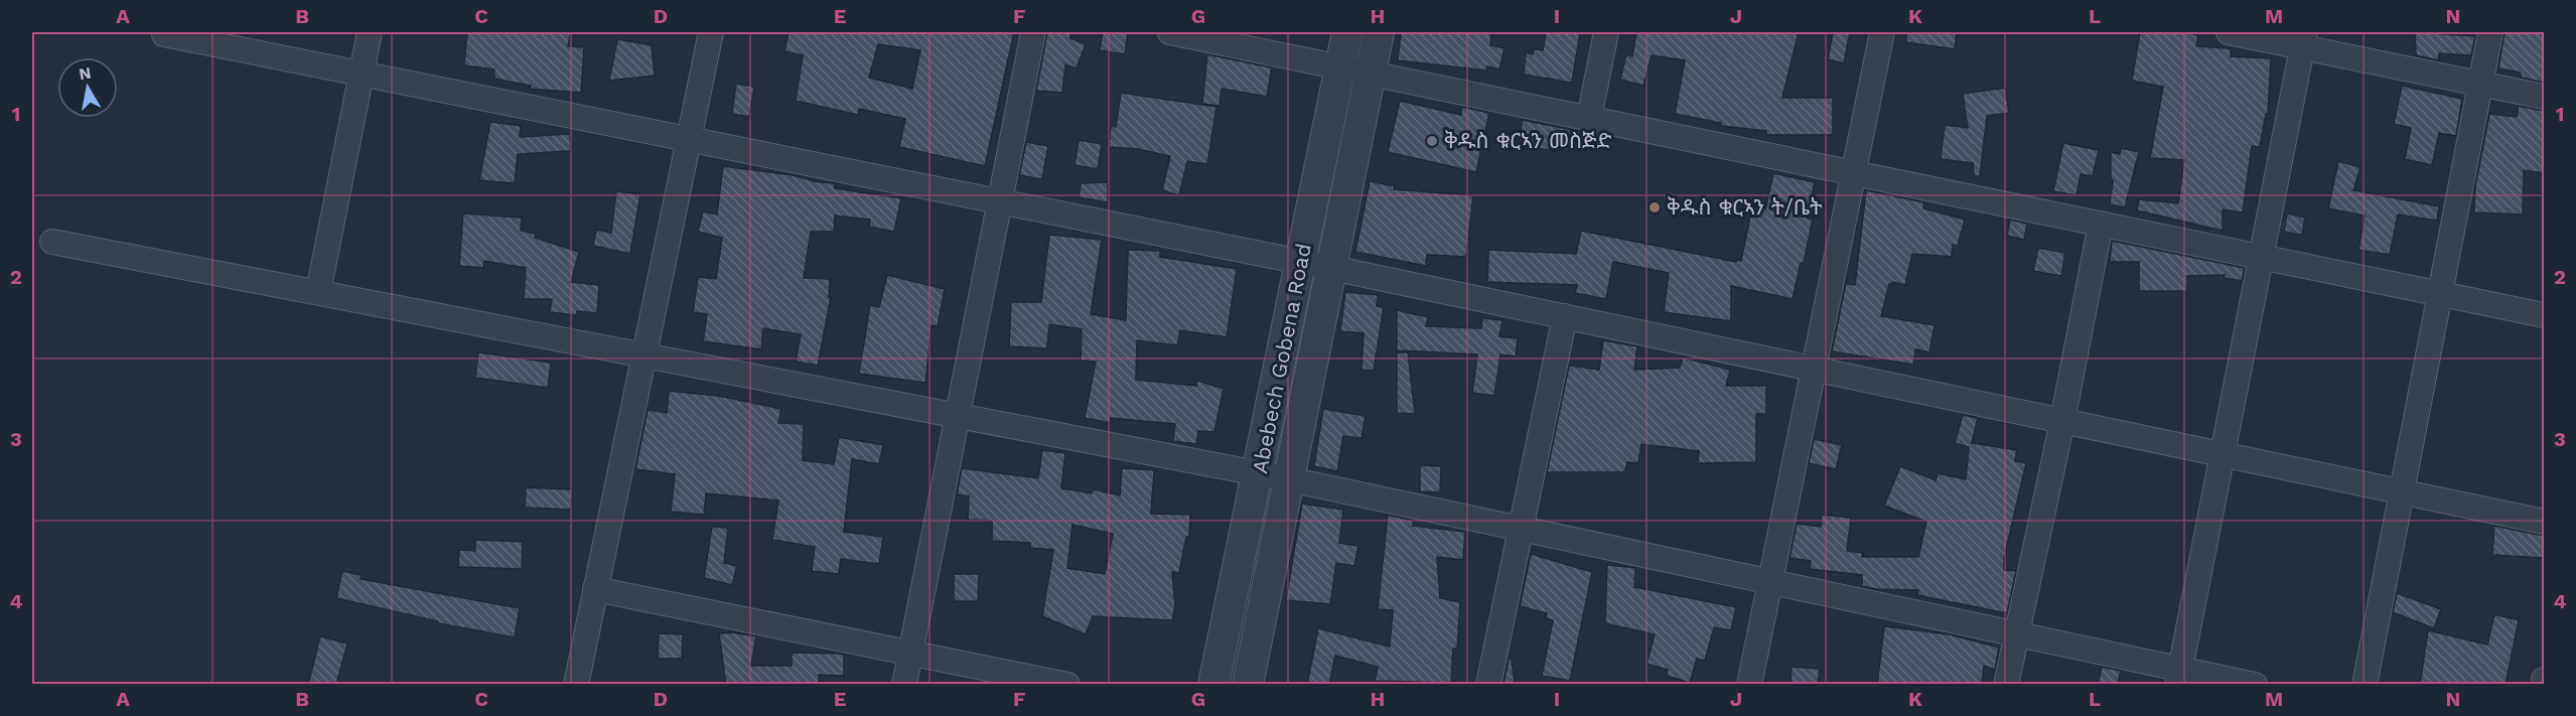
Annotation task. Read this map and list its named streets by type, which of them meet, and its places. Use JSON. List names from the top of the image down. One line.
{"streets":{"street":["Abebech Gobena Road"]},"places":["ቅዱስ ቁርኣን መስጅድ","ቅዱስ ቁርኣን ት/ቤት"],"north":"top","grid":{"columns":["A","B","C","D","E","F","G","H","I","J","K","L","M","N"],"rows":["1","2","3","4"]}}
